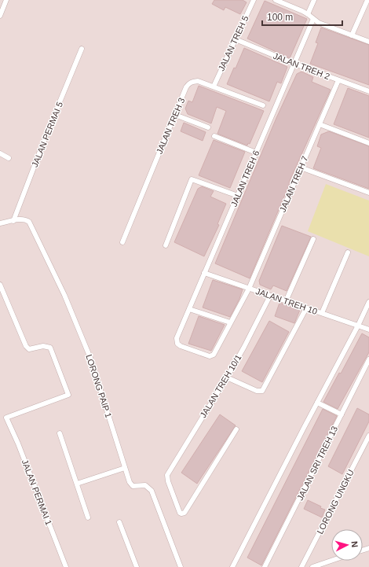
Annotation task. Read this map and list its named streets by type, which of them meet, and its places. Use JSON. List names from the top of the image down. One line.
{"streets":{"street":["JALAN TREH 5","JALAN TREH 2","JALAN TREH 3","JALAN PERMAI 5","JALAN TREH 6","JALAN TREH 7","JALAN TREH 10","LORONG PAIP 1","JALAN TREH 10/1","JALAN SRI TREH 13","JALAN PERMAI 1","LORONG UNGKU"]},"crossings":[["JALAN TREH 5","JALAN TREH 2"],["JALAN TREH 5","JALAN TREH 3"],["JALAN TREH 2","JALAN TREH 6"],["JALAN TREH 2","JALAN TREH 7"],["JALAN PERMAI 5","LORONG PAIP 1"],["JALAN TREH 6","JALAN TREH 7"],["JALAN TREH 6","JALAN TREH 10"],["JALAN TREH 7","JALAN TREH 10"],["JALAN TREH 10","JALAN TREH 10/1"]],"scale_bar":"100 m","north":"right"}
